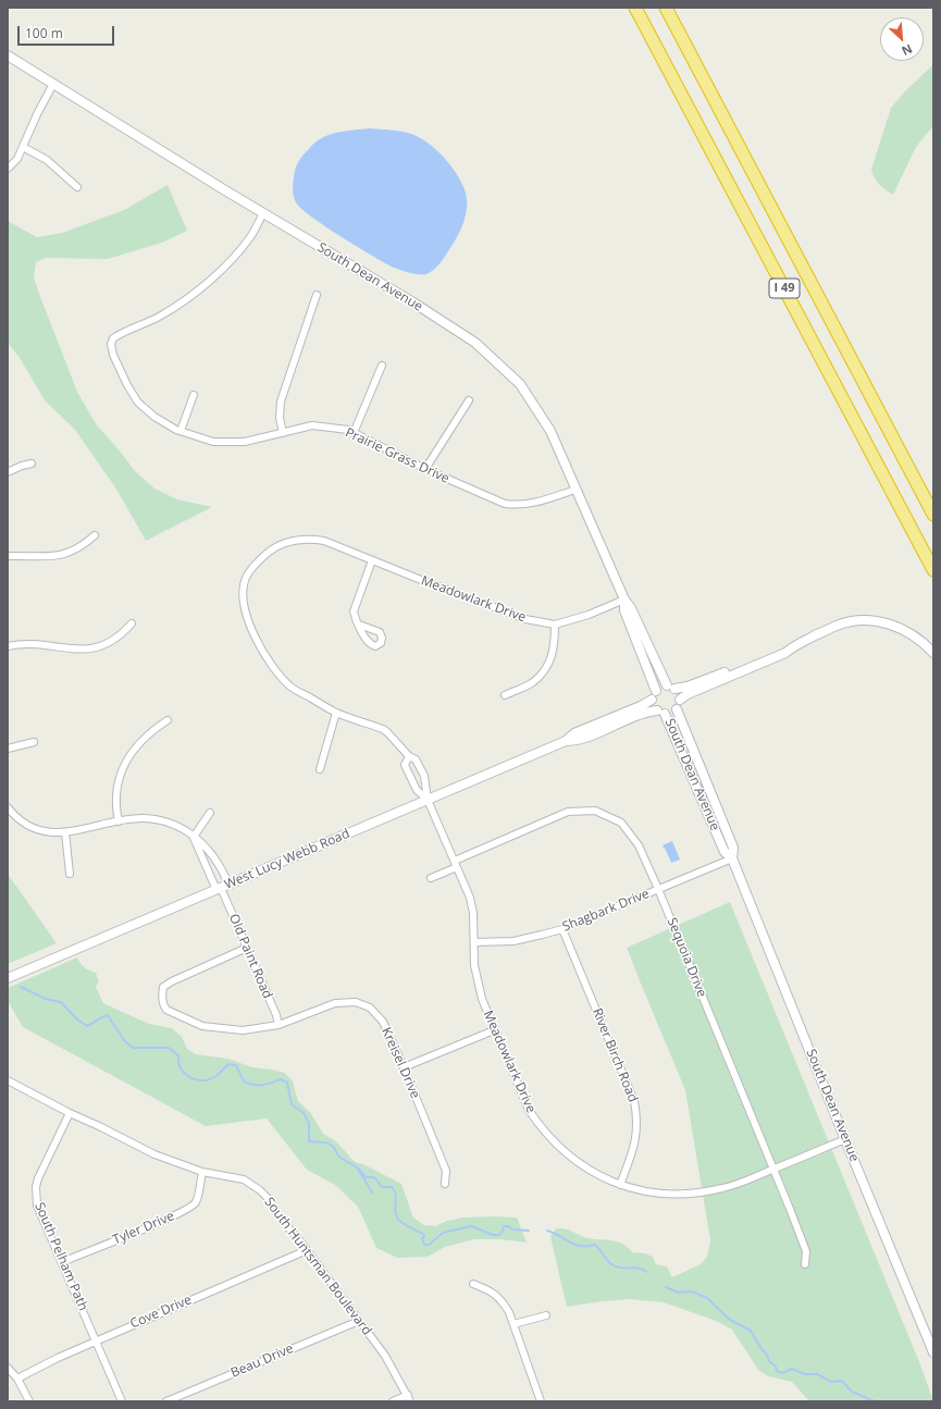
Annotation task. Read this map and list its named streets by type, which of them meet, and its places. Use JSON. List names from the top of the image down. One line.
{"streets":{"highway":["I 49"],"street":["South Dean Avenue","Prairie Grass Drive","Meadowlark Drive","West Lucy Webb Road","Shagbark Drive","Old Paint Road","Sequoia Drive","River Birch Road","Kreisel Drive","Tyler Drive","South Pelham Path","South Huntsman Boulevard","Cove Drive","Beau Drive"]},"crossings":[["South Dean Avenue","Prairie Grass Drive"],["South Dean Avenue","Meadowlark Drive"],["South Dean Avenue","West Lucy Webb Road"],["South Dean Avenue","Shagbark Drive"],["Meadowlark Drive","West Lucy Webb Road"],["Meadowlark Drive","Shagbark Drive"],["Meadowlark Drive","Sequoia Drive"],["Meadowlark Drive","River Birch Road"],["West Lucy Webb Road","Old Paint Road"],["Shagbark Drive","Sequoia Drive"],["Shagbark Drive","River Birch Road"],["Old Paint Road","Kreisel Drive"],["Tyler Drive","South Pelham Path"],["Tyler Drive","South Huntsman Boulevard"],["South Pelham Path","South Huntsman Boulevard"],["South Pelham Path","Cove Drive"],["South Huntsman Boulevard","Cove Drive"],["South Huntsman Boulevard","Beau Drive"]],"scale_bar":"100 m","north":"bottom right"}
